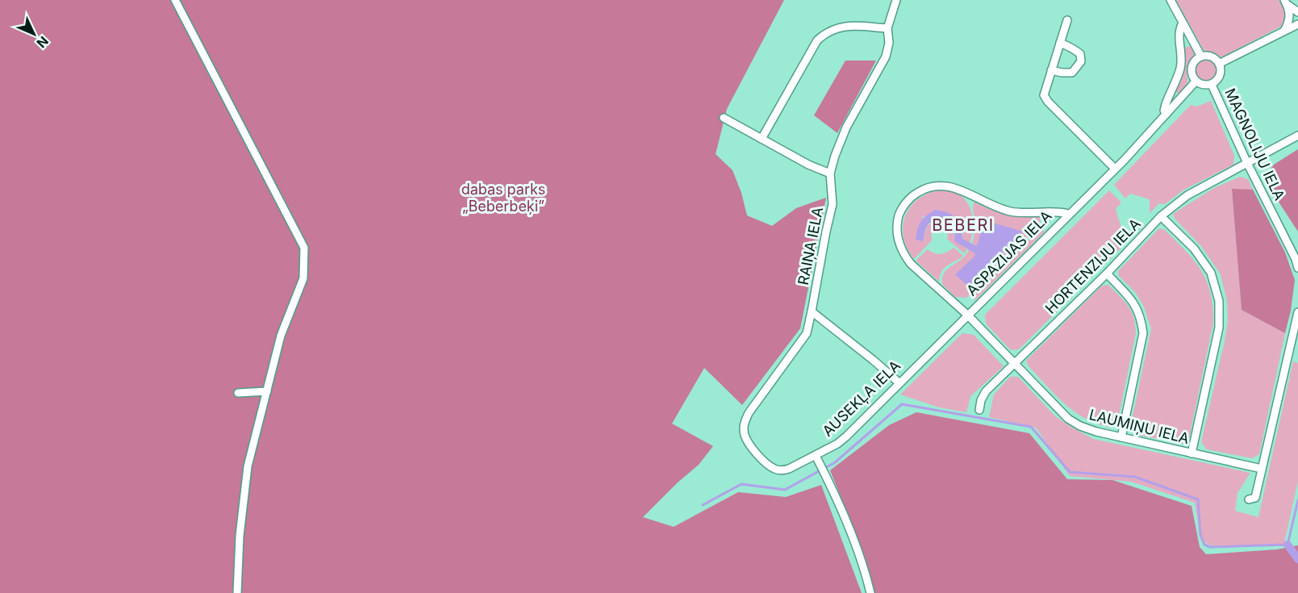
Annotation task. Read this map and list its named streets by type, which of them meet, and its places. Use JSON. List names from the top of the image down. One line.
{"streets":{"street":["MAGNOLIJU IELA","RAIŅA IELA","ASPAZIJAS IELA","HORTENZIJU IELA","AUSEKĻA IELA","LAUMIŅU IELA"]},"crossings":[["MAGNOLIJU IELA","ASPAZIJAS IELA"],["MAGNOLIJU IELA","HORTENZIJU IELA"],["RAIŅA IELA","AUSEKĻA IELA"],["ASPAZIJAS IELA","AUSEKĻA IELA"],["ASPAZIJAS IELA","LAUMIŅU IELA"],["HORTENZIJU IELA","LAUMIŅU IELA"],["AUSEKĻA IELA","LAUMIŅU IELA"]],"districts":["BEBERI"],"parks":["dabas parks „Beberbeķi”"],"north":"bottom right"}
